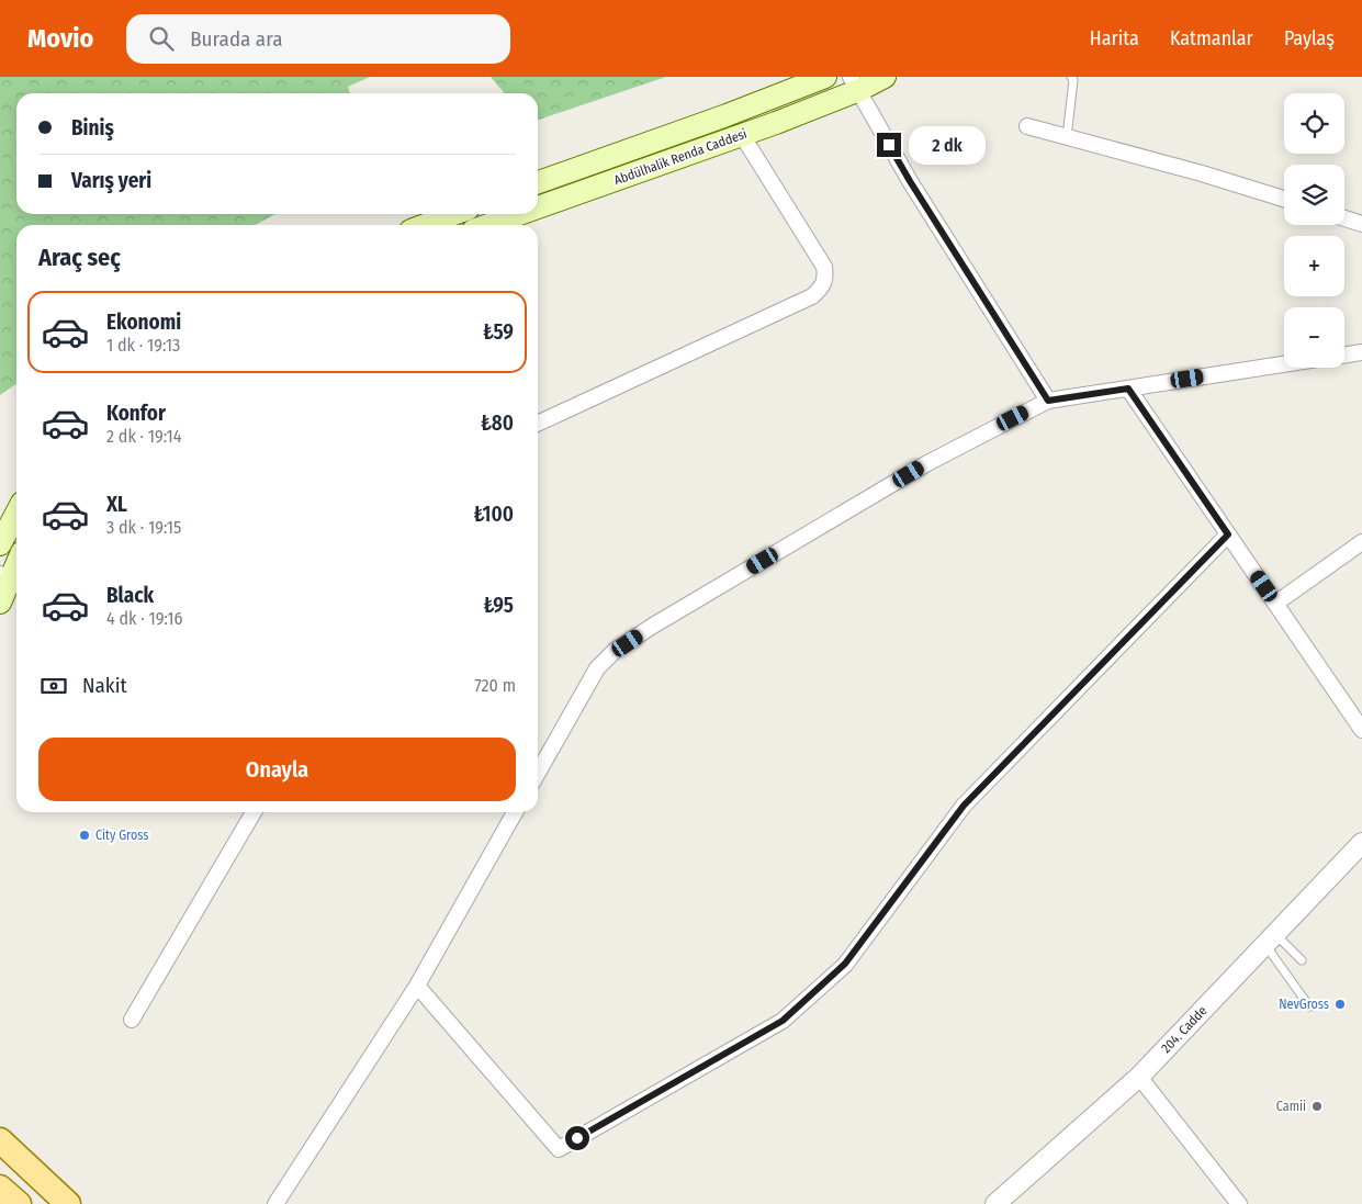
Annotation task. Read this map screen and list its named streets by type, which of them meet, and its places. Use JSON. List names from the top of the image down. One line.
{"streets":{"main road":["Abdülhalik Renda Caddesi"],"street":["204. Cadde"]},"places":["City Gross","NevGross","Camii"],"page":{"header":"Movio","search":"Burada ara","nav":["Harita","Katmanlar","Paylaş"],"map_buttons":["+","−"],"banner":["Biniş","Varış yeri"],"bubble":"2 dk","heading":"Araç seç","list":[{"name":"Ekonomi","note":"1 dk · 19:13","value":"₺59"},{"name":"Konfor","note":"2 dk · 19:14","value":"₺80"},{"name":"XL","note":"3 dk · 19:15","value":"₺100"},{"name":"Black","note":"4 dk · 19:16","value":"₺95"}],"pay":["Nakit","720 m"],"buttons":"Onayla"}}
